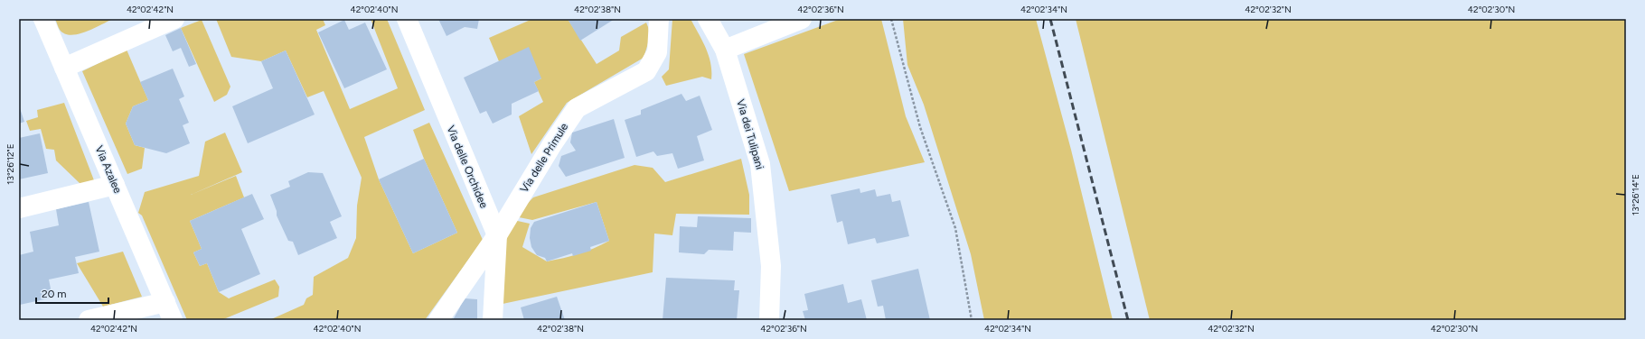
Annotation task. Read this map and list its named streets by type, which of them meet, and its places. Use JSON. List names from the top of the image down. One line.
{"streets":{"street":["Via dei Tulipani","Via delle Primule","Via delle Orchidee","Via Azalee"]},"crossings":[["Via delle Primule","Via delle Orchidee"]],"scale_bar":"20 m","coordinates":["42°02'42\"N","42°02'40\"N","42°02'38\"N","42°02'36\"N","42°02'34\"N","42°02'32\"N","42°02'30\"N","13°26'12\"E","13°26'14\"E"]}
